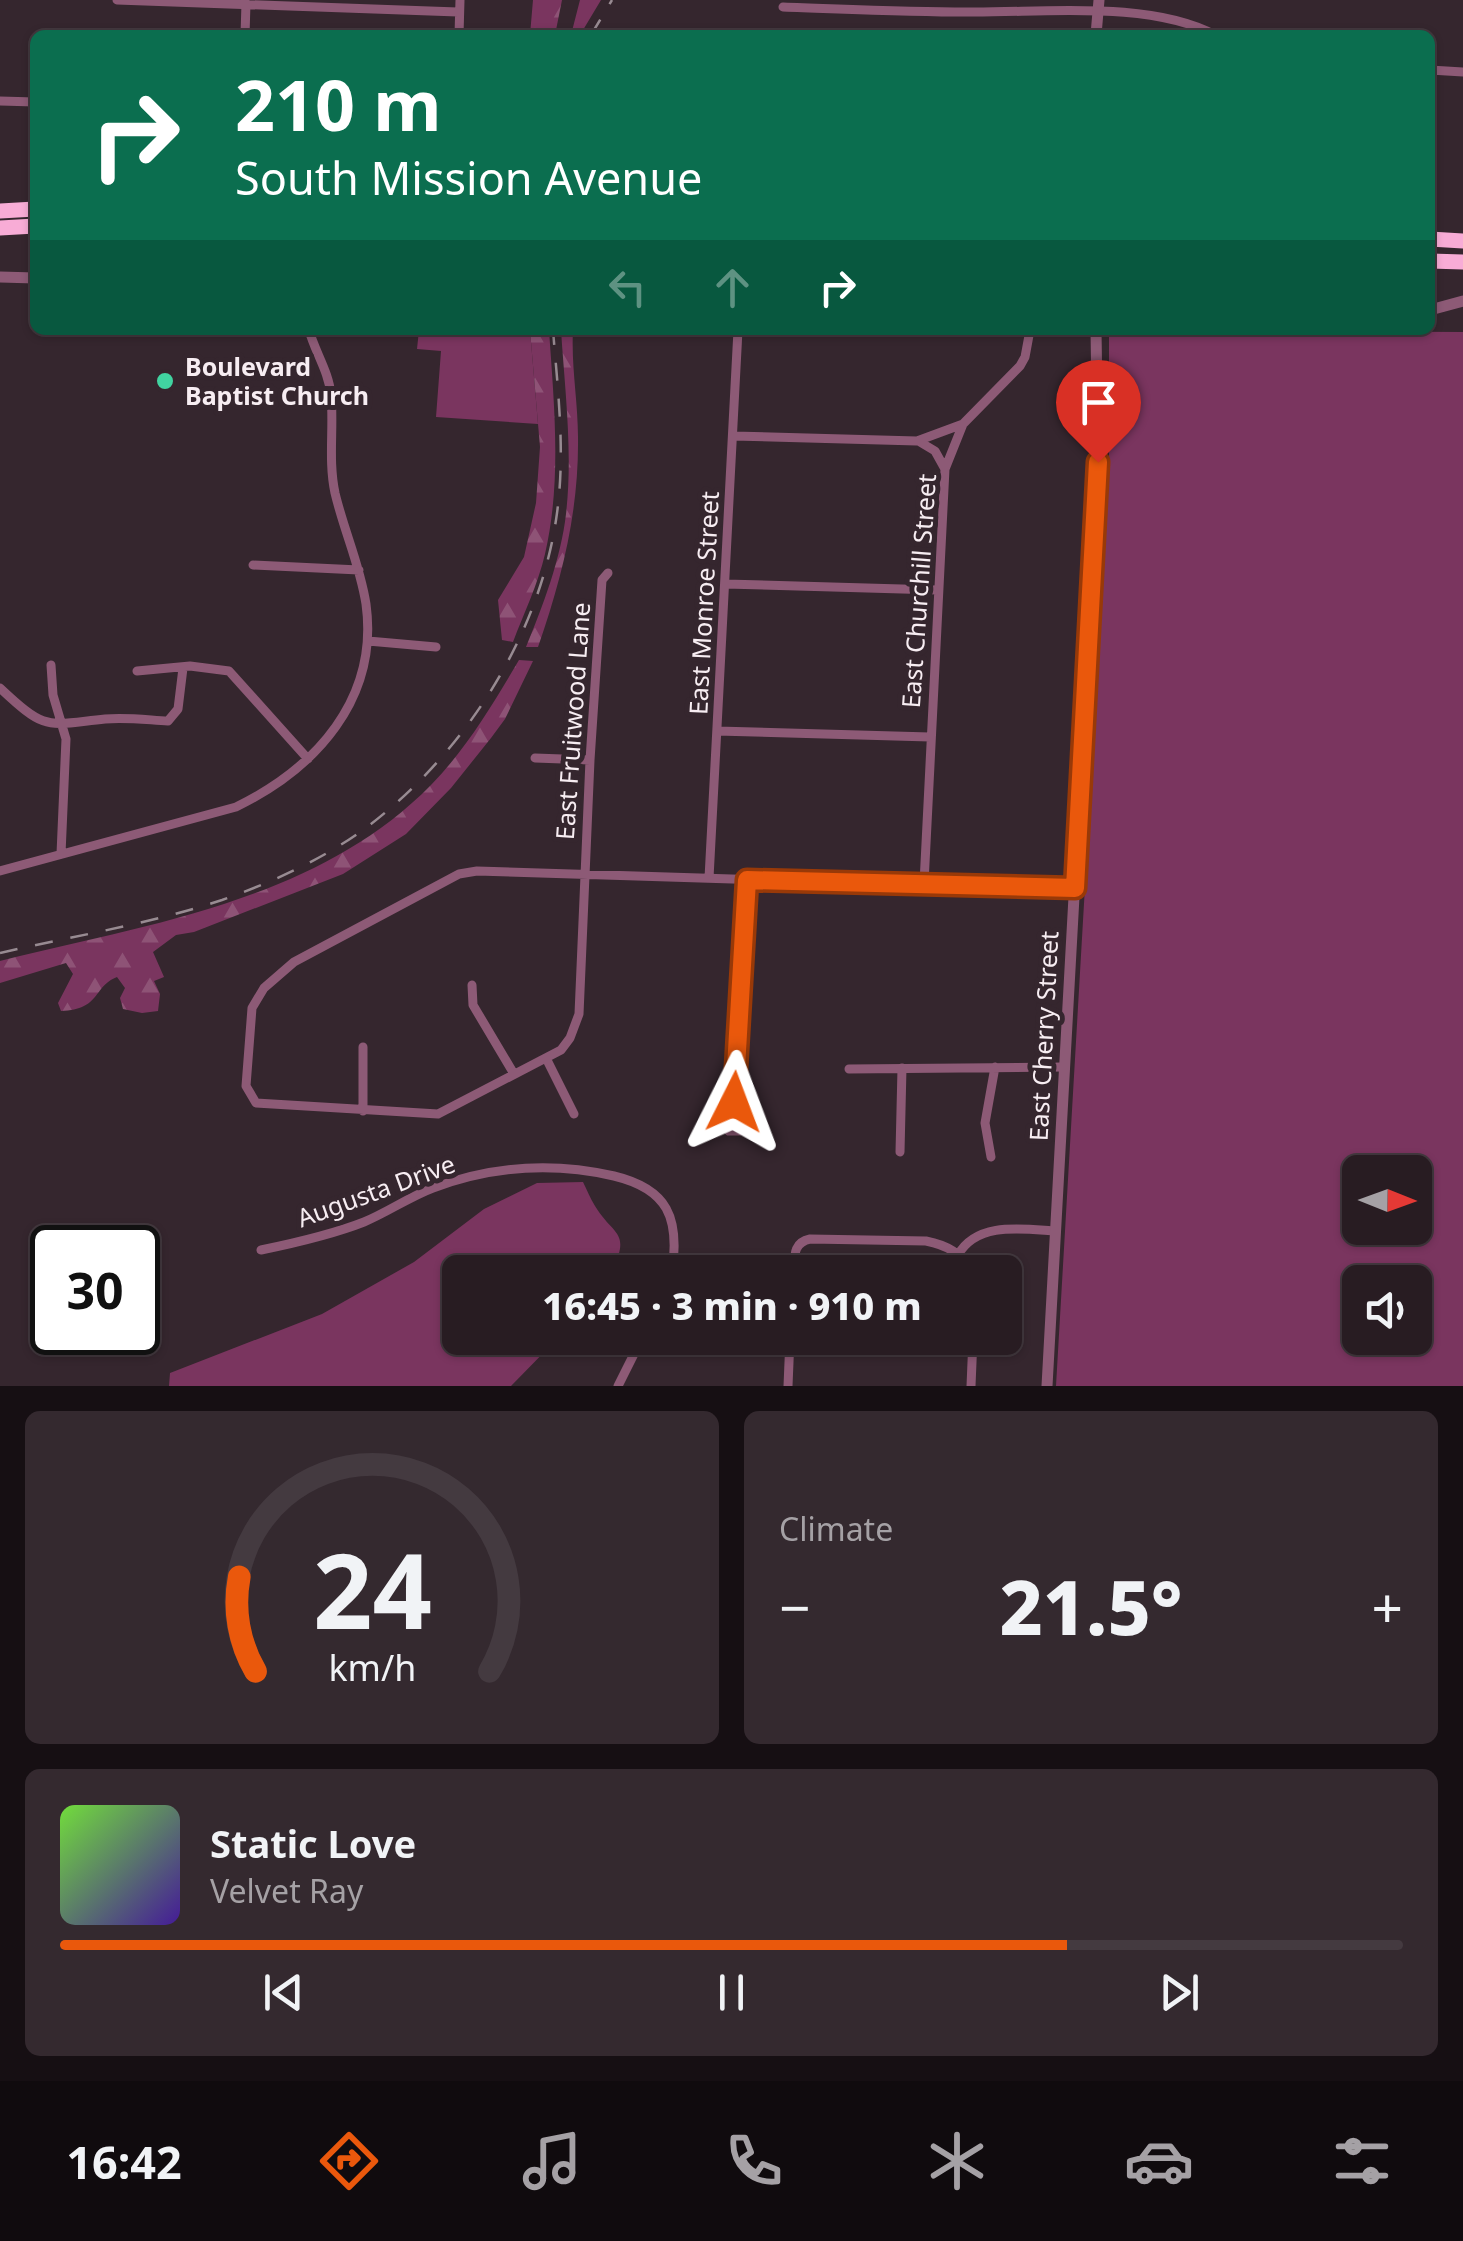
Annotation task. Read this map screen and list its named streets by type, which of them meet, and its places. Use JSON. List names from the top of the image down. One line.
{"streets":{"street":["East Churchill Street","East Monroe Street","East Fruitwood Lane","East Cherry Street","Augusta Drive"]},"places":["Boulevard Baptist Church"],"north":"right","page":{"turn":["210 m","South Mission Avenue"],"limit":"30","trip":"16:45 · 3 min · 910 m","tile":"Climate","heat":["−","21.5°","+"],"song":["Static Love","Velvet Ray"],"tabs":"16:42","gauge":["24","km/h"]}}
